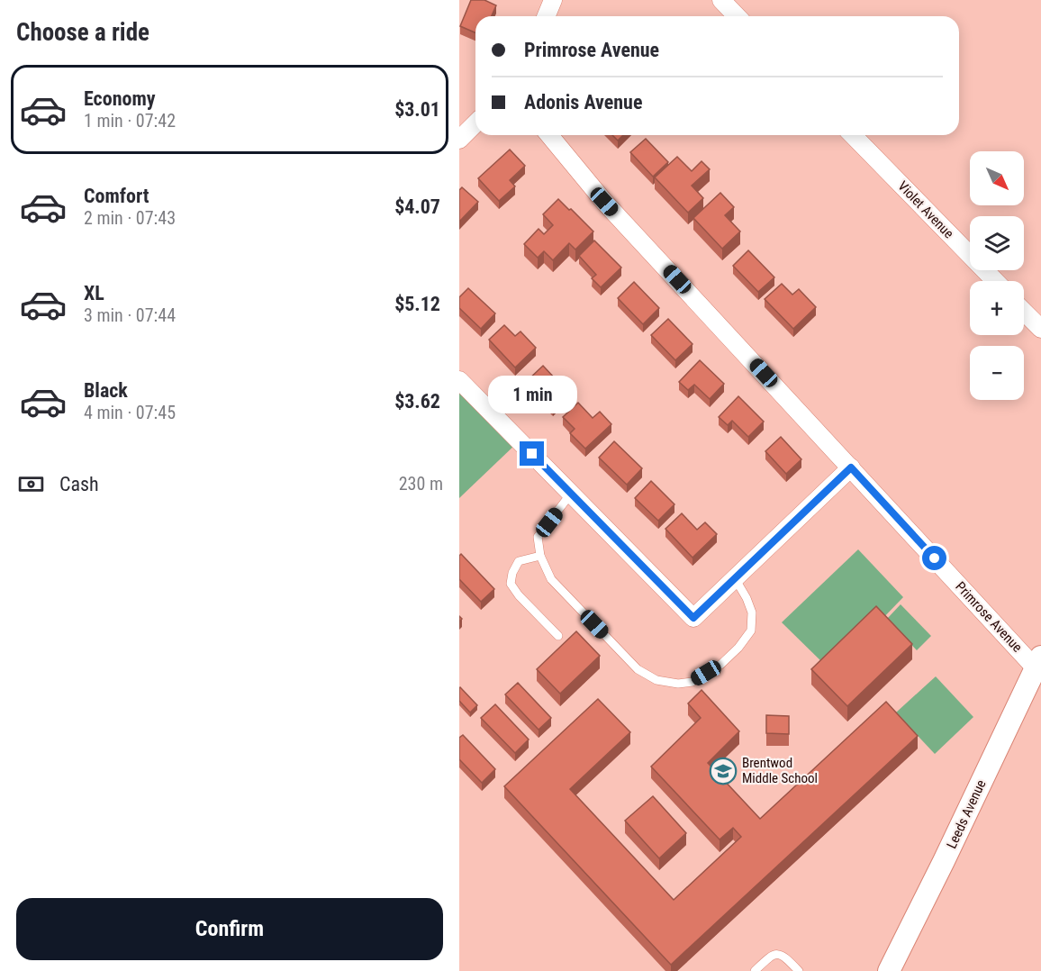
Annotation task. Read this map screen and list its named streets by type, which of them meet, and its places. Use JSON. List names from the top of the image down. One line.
{"streets":{"street":["Violet Avenue","Primrose Avenue","Leeds Avenue"]},"crossings":[["Primrose Avenue","Leeds Avenue"]],"places":{"school or university":["Brentwod Middle School"]},"north":"bottom right","page":{"heading":"Choose a ride","banner":["Primrose Avenue","Adonis Avenue"],"list":[{"name":"Economy","note":"1 min · 07:42","value":"$3.01"},{"name":"Comfort","note":"2 min · 07:43","value":"$4.07"},{"name":"XL","note":"3 min · 07:44","value":"$5.12"},{"name":"Black","note":"4 min · 07:45","value":"$3.62"}],"map_buttons":["+","−"],"bubble":"1 min","pay":["Cash","230 m"],"buttons":"Confirm"}}
